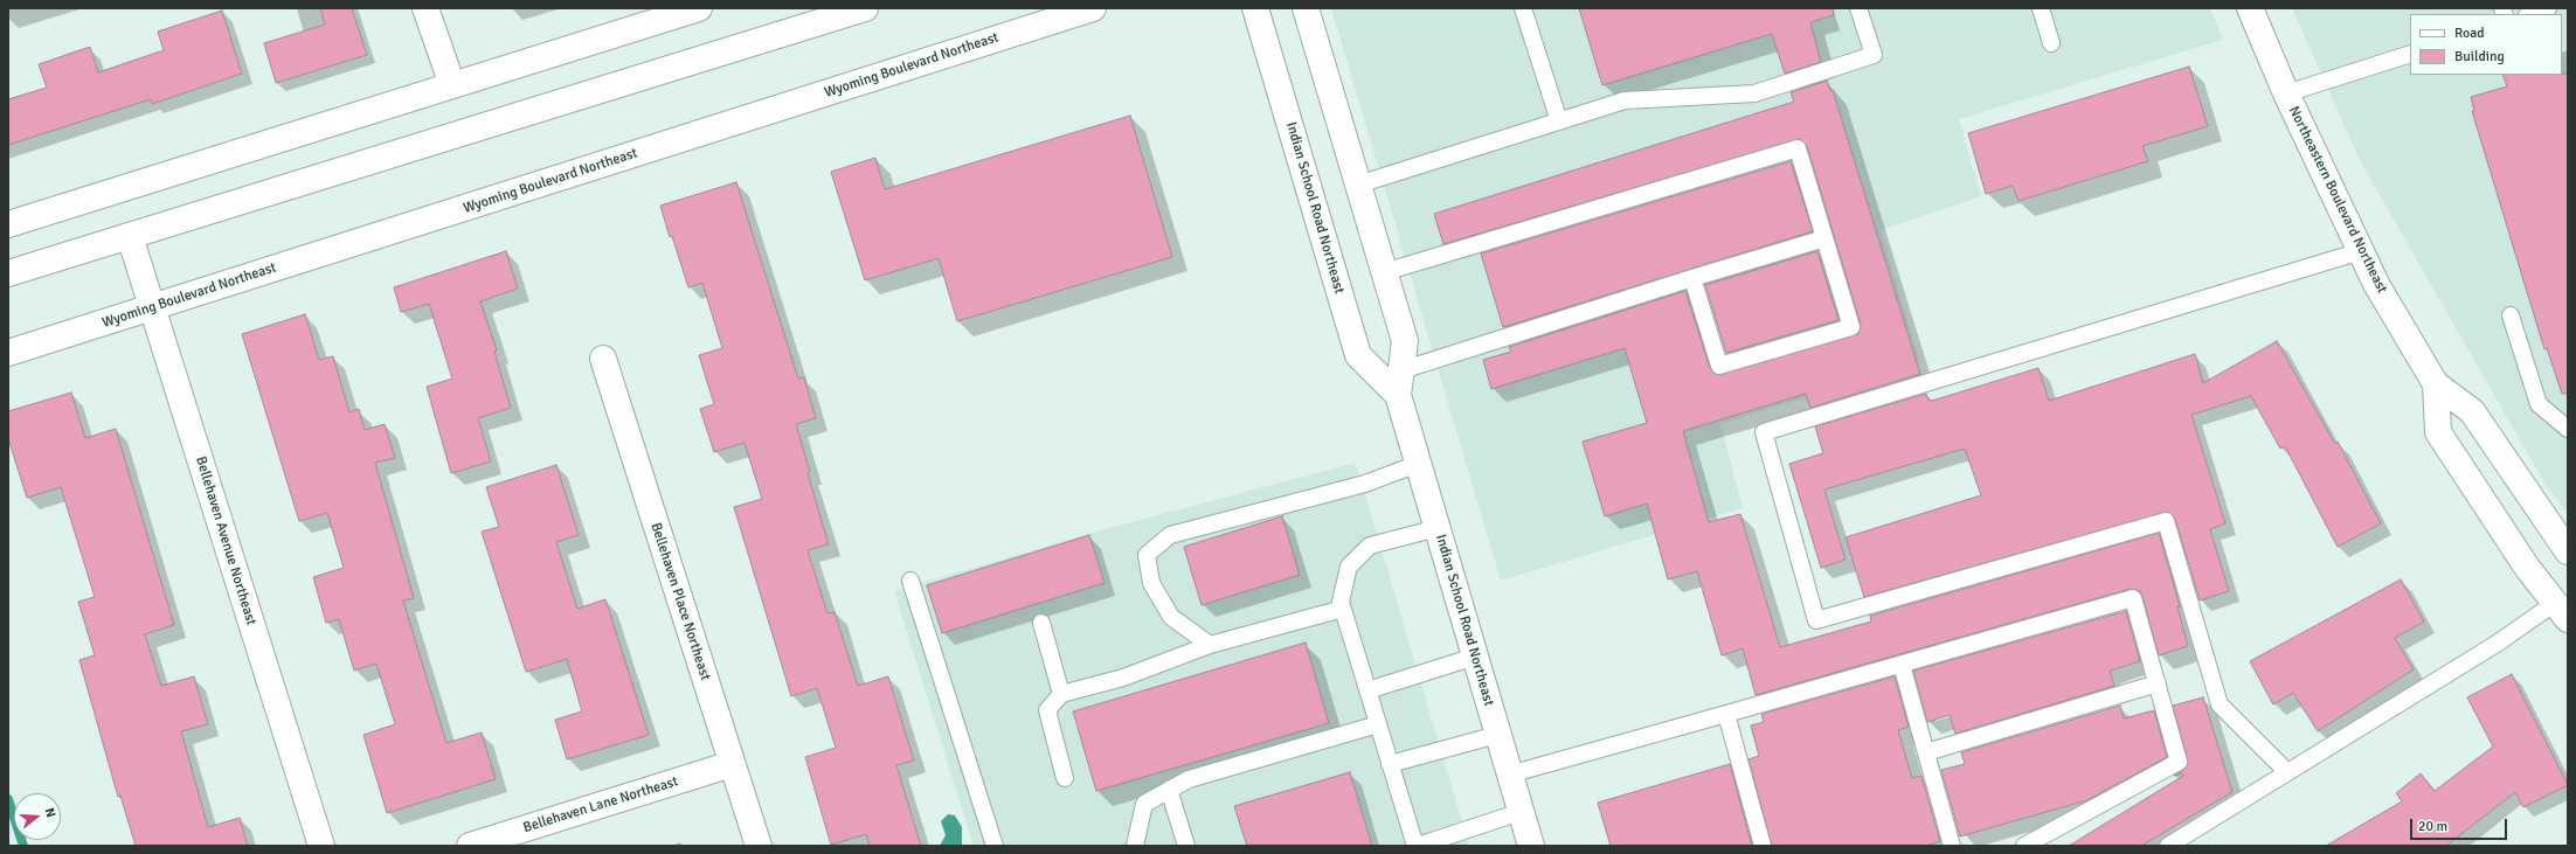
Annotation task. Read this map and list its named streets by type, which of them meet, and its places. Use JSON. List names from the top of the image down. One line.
{"streets":{"street":["Wyoming Boulevard Northeast","Northeastern Boulevard Northeast","Indian School Road Northeast","Bellehaven Avenue Northeast","Bellehaven Place Northeast","Bellehaven Lane Northeast"]},"crossings":[["Wyoming Boulevard Northeast","Bellehaven Avenue Northeast"],["Bellehaven Place Northeast","Bellehaven Lane Northeast"]],"legend":["Road","Building"],"scale_bar":"20 m","north":"right"}
